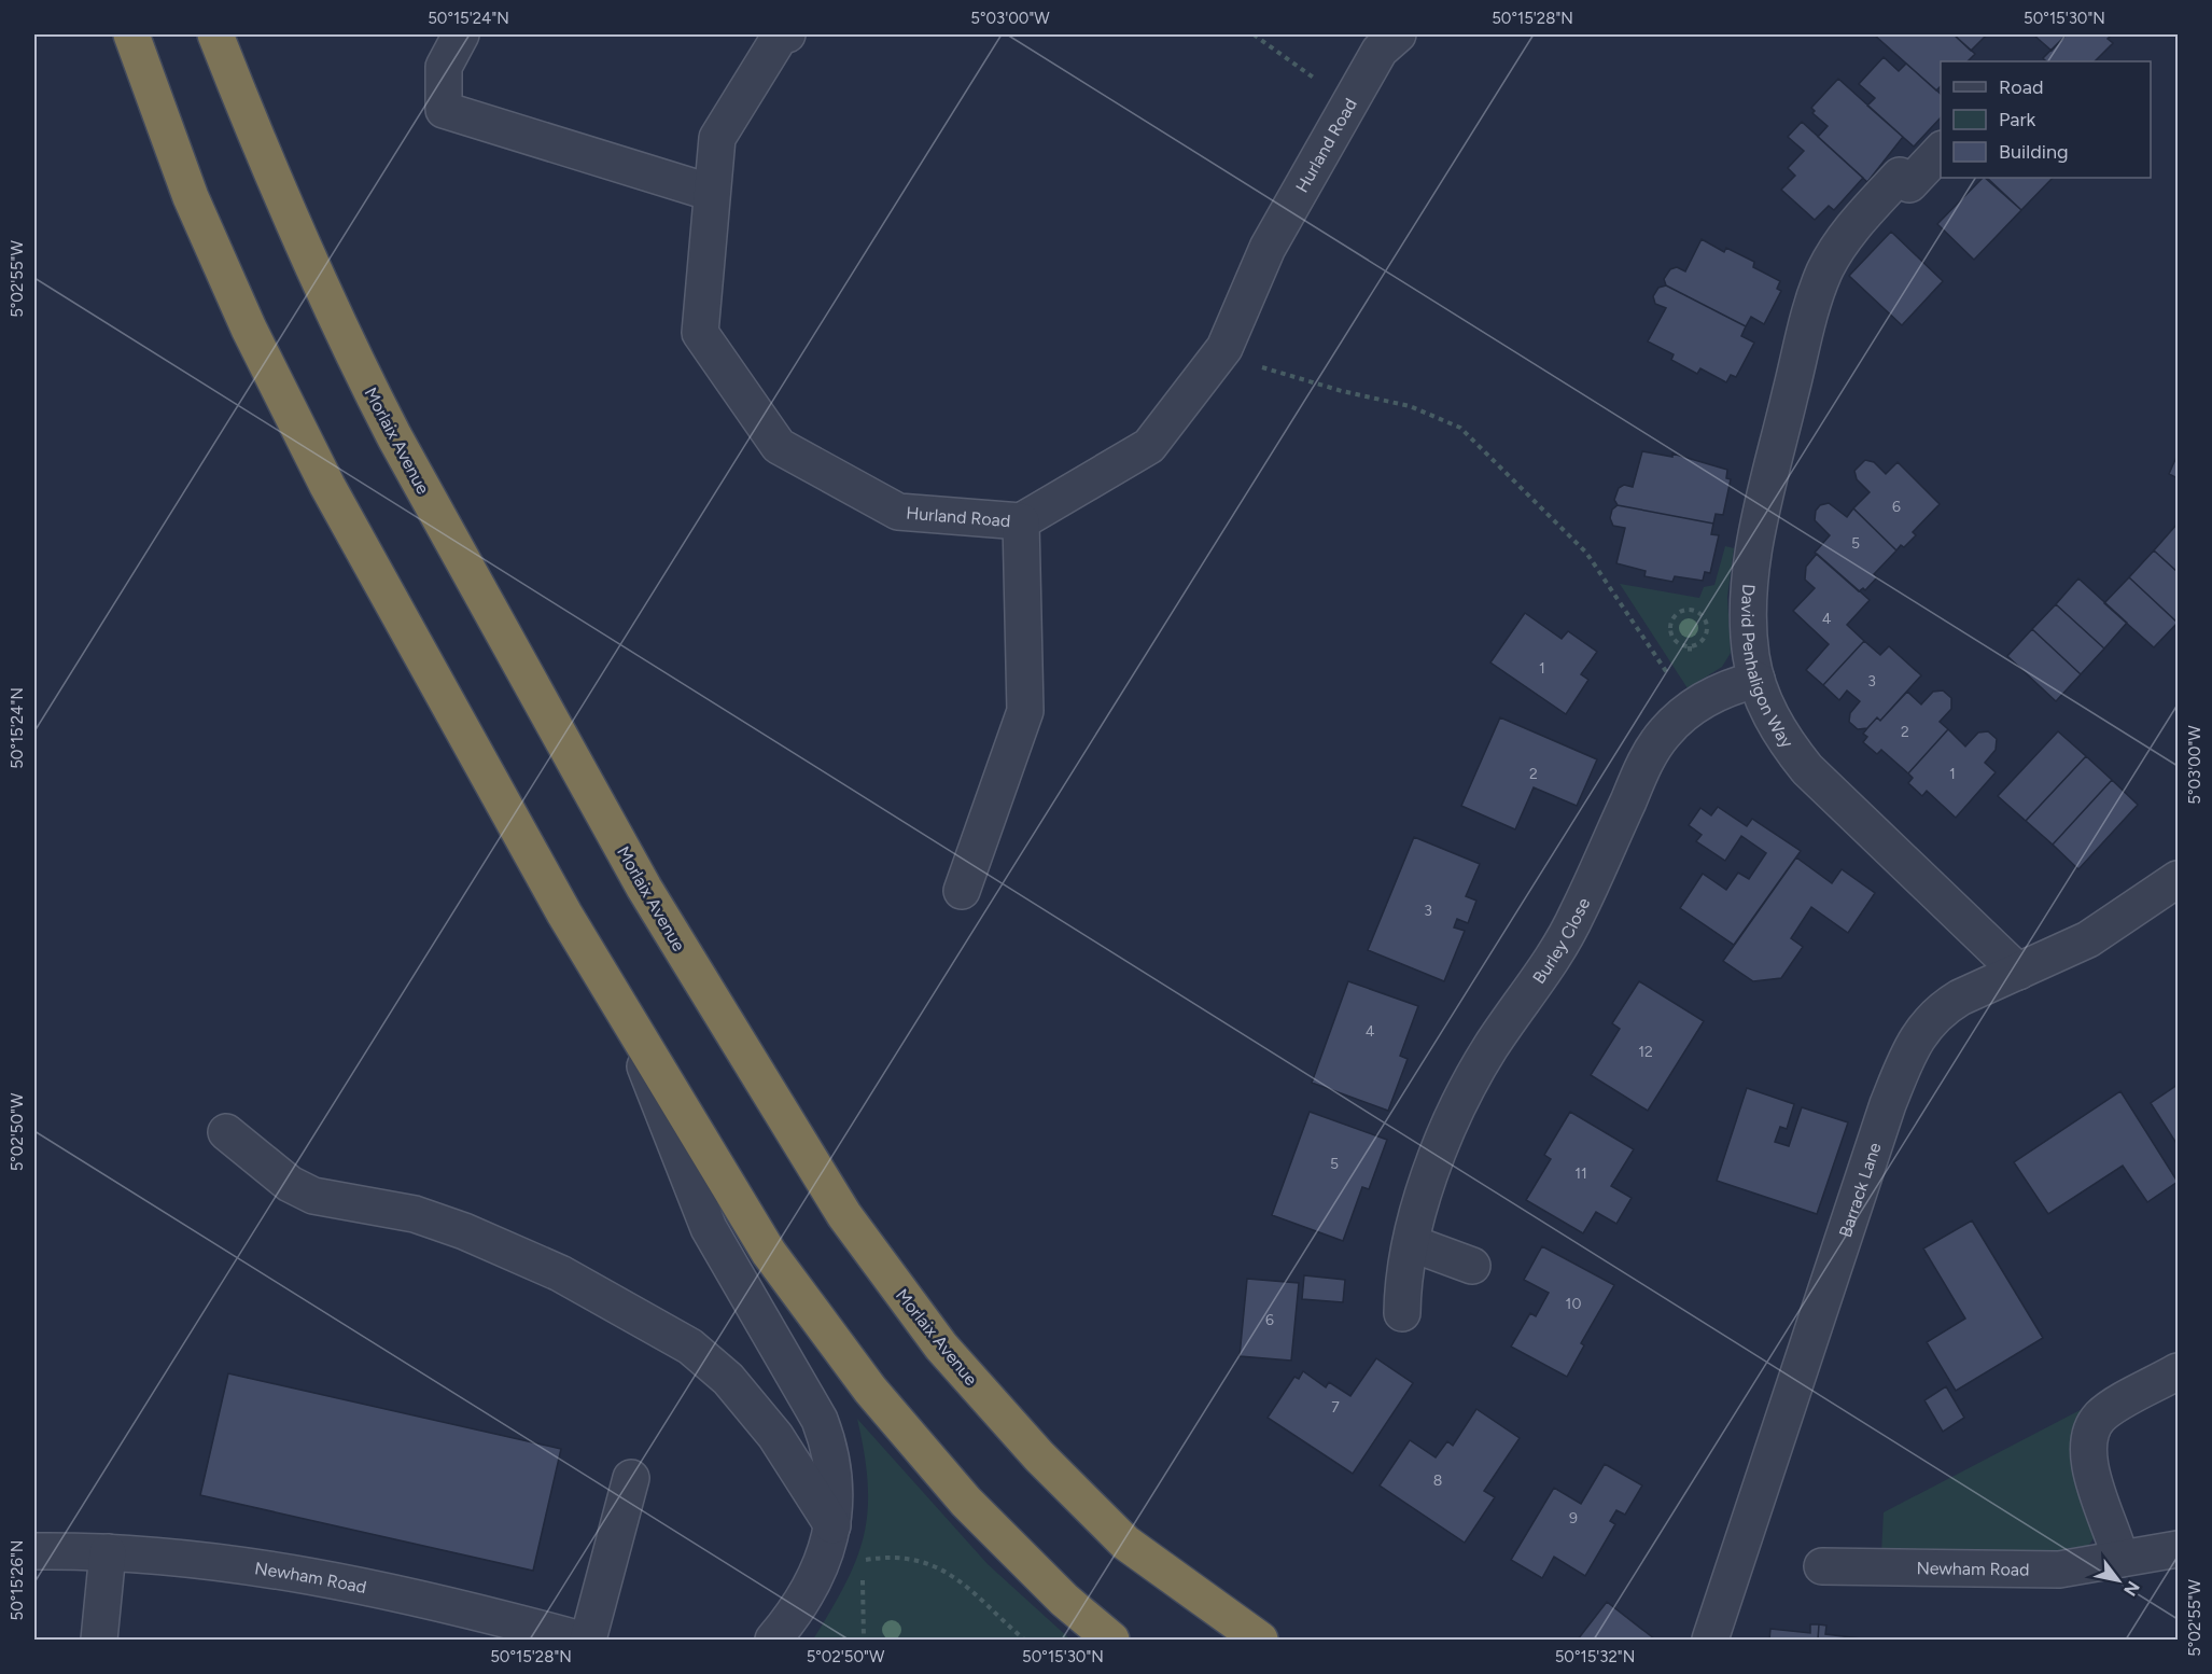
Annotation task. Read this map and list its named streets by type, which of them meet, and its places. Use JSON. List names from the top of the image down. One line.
{"streets":{"highway":["Morlaix Avenue"],"street":["Hurland Road","David Penhaligon Way","Burley Close","Barrack Lane","Newham Road"]},"crossings":[["David Penhaligon Way","Burley Close"],["David Penhaligon Way","Barrack Lane"]],"house_numbers":["6","5","4","1","3","2","2","1","3","4","12","5","11","10","6","7","8","9"],"legend":["Road","Park","Building"],"north":"bottom right","coordinates":["50°15'24\"N","5°03'00\"W","50°15'28\"N","50°15'30\"N","5°02'55\"W","5°02'50\"W","50°15'26\"N","50°15'32\"N"]}
